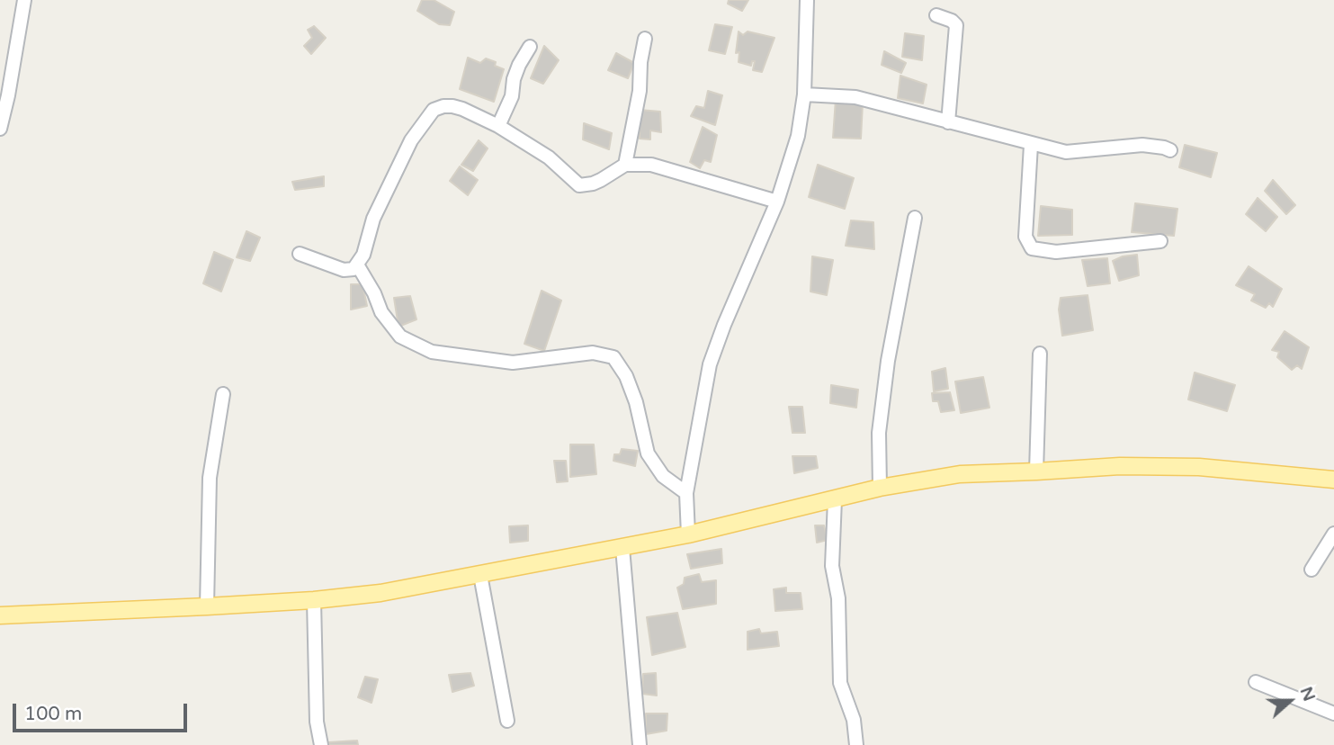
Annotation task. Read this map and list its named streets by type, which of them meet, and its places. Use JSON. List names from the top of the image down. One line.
{"scale_bar":"100 m","north":"right"}
